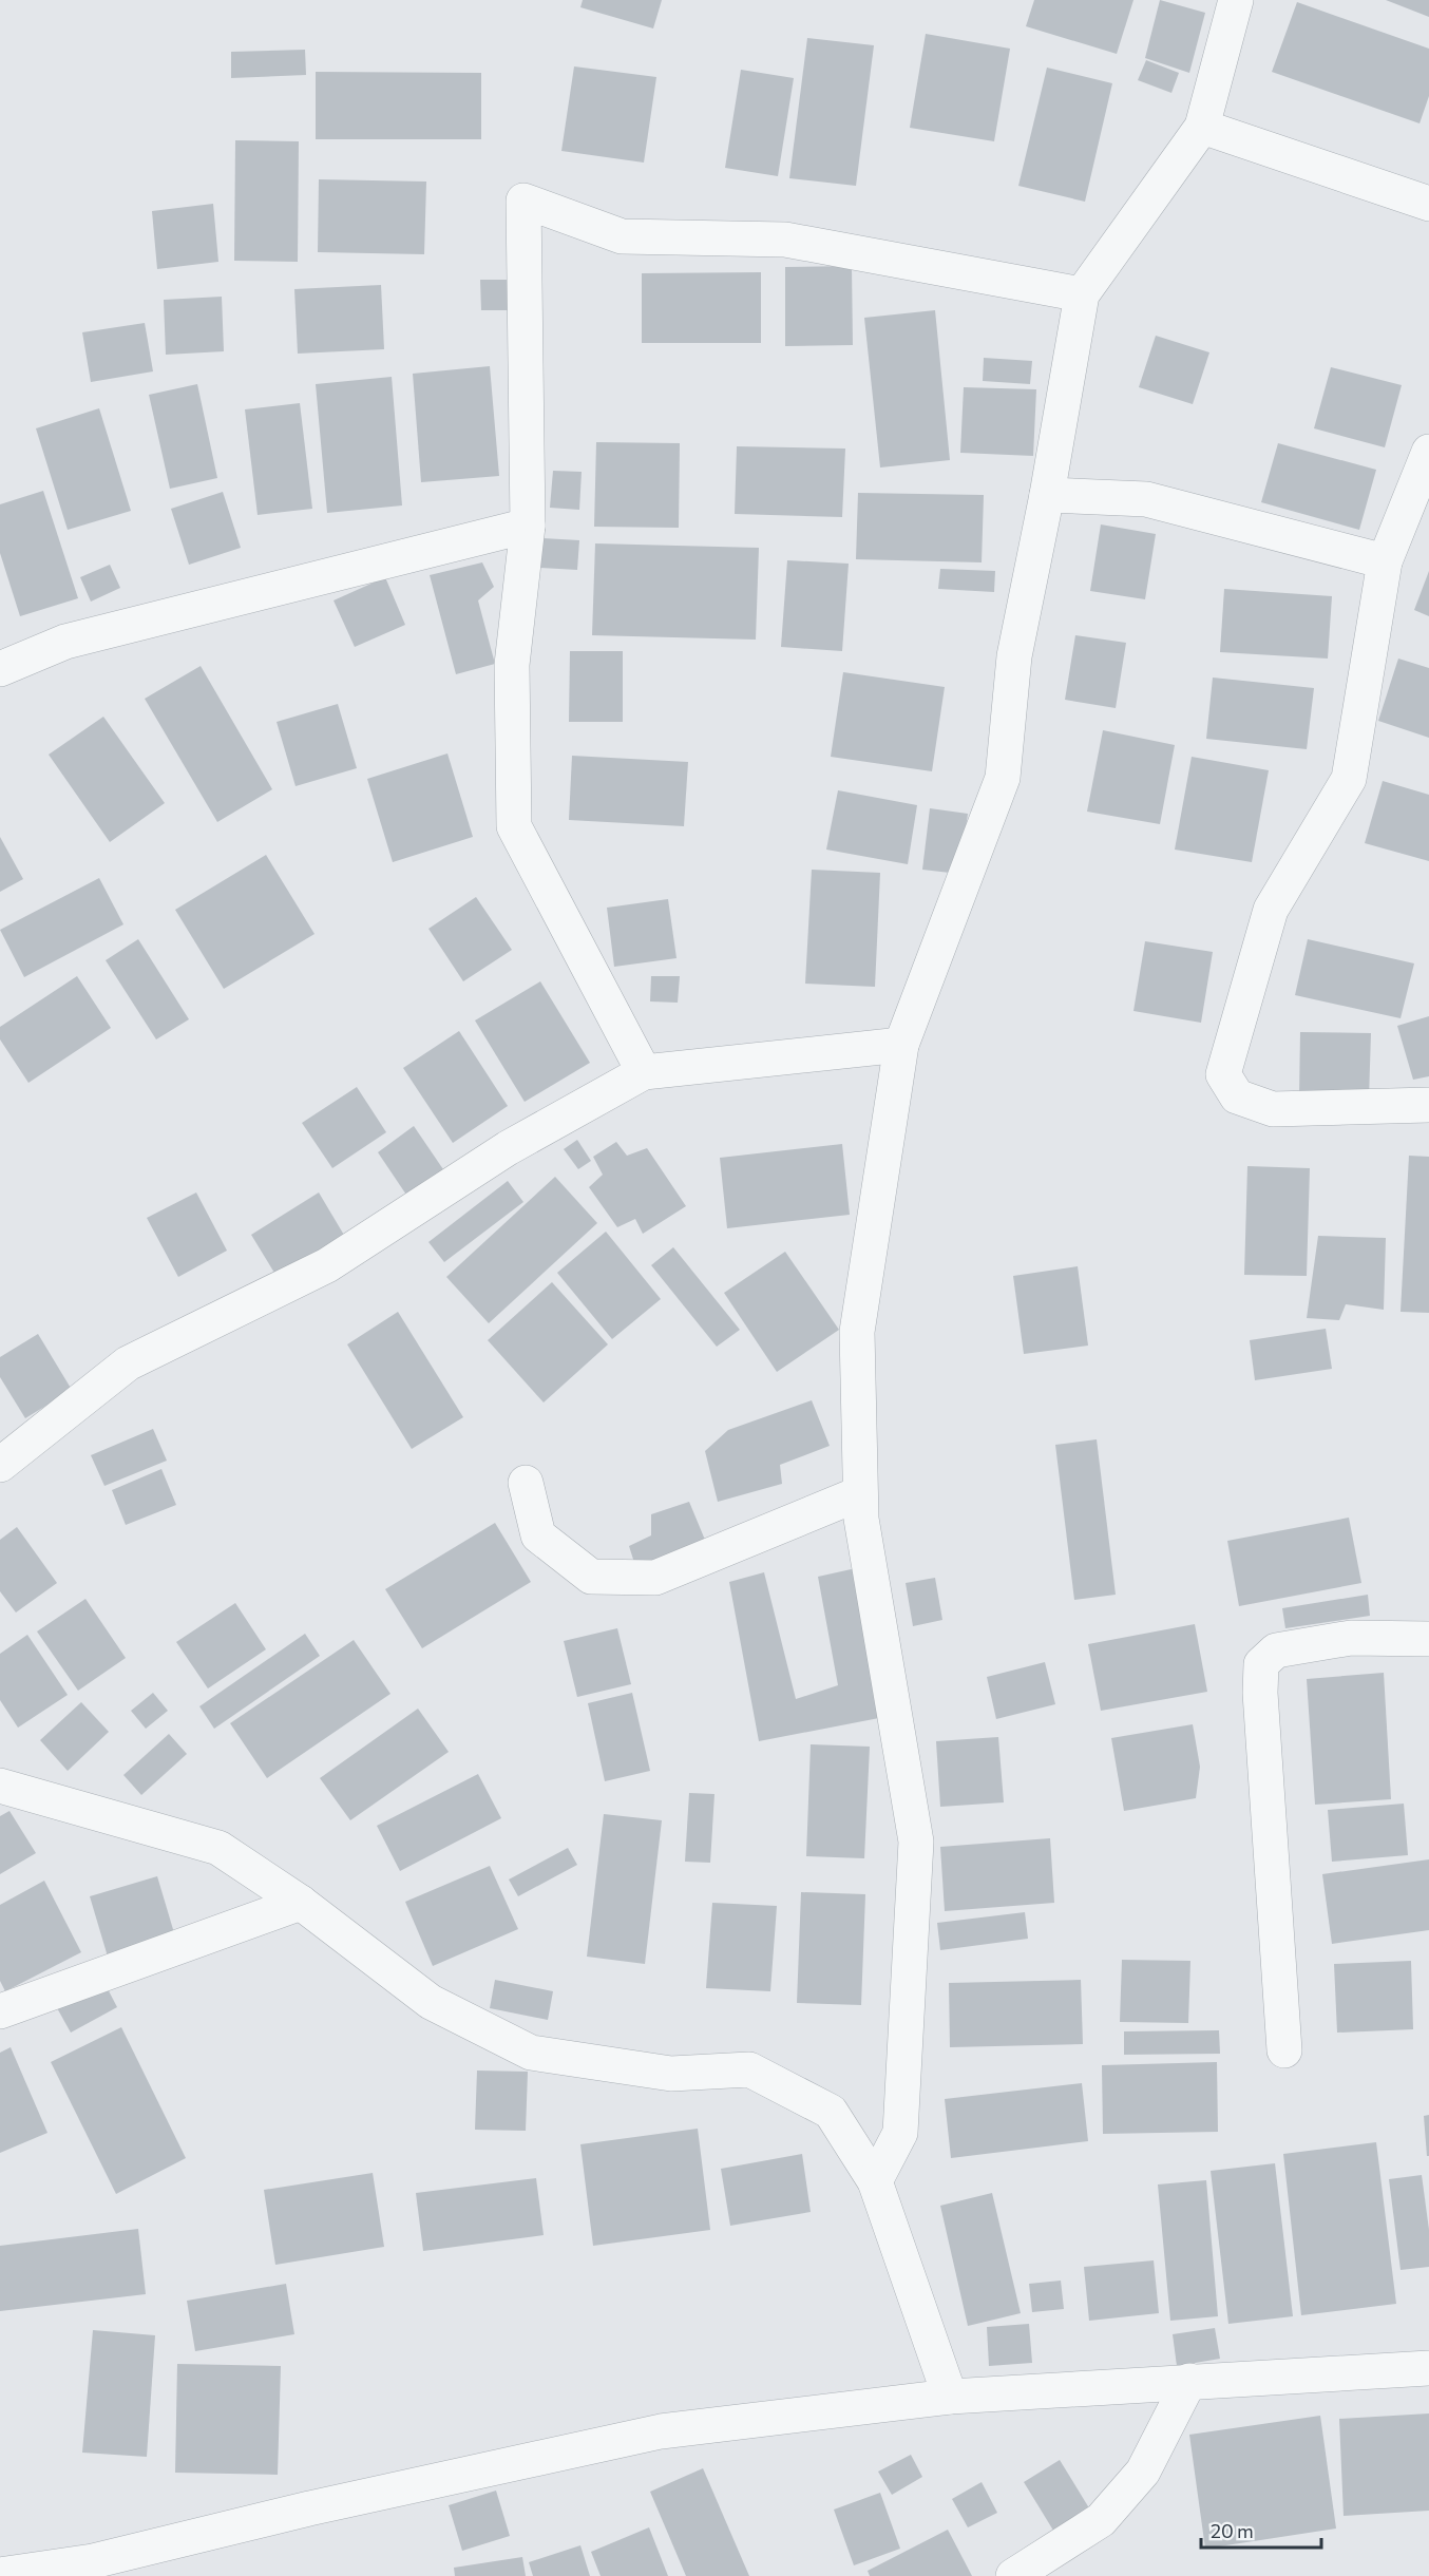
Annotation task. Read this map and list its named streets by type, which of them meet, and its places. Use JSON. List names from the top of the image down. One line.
{"scale_bar":"20 m"}
